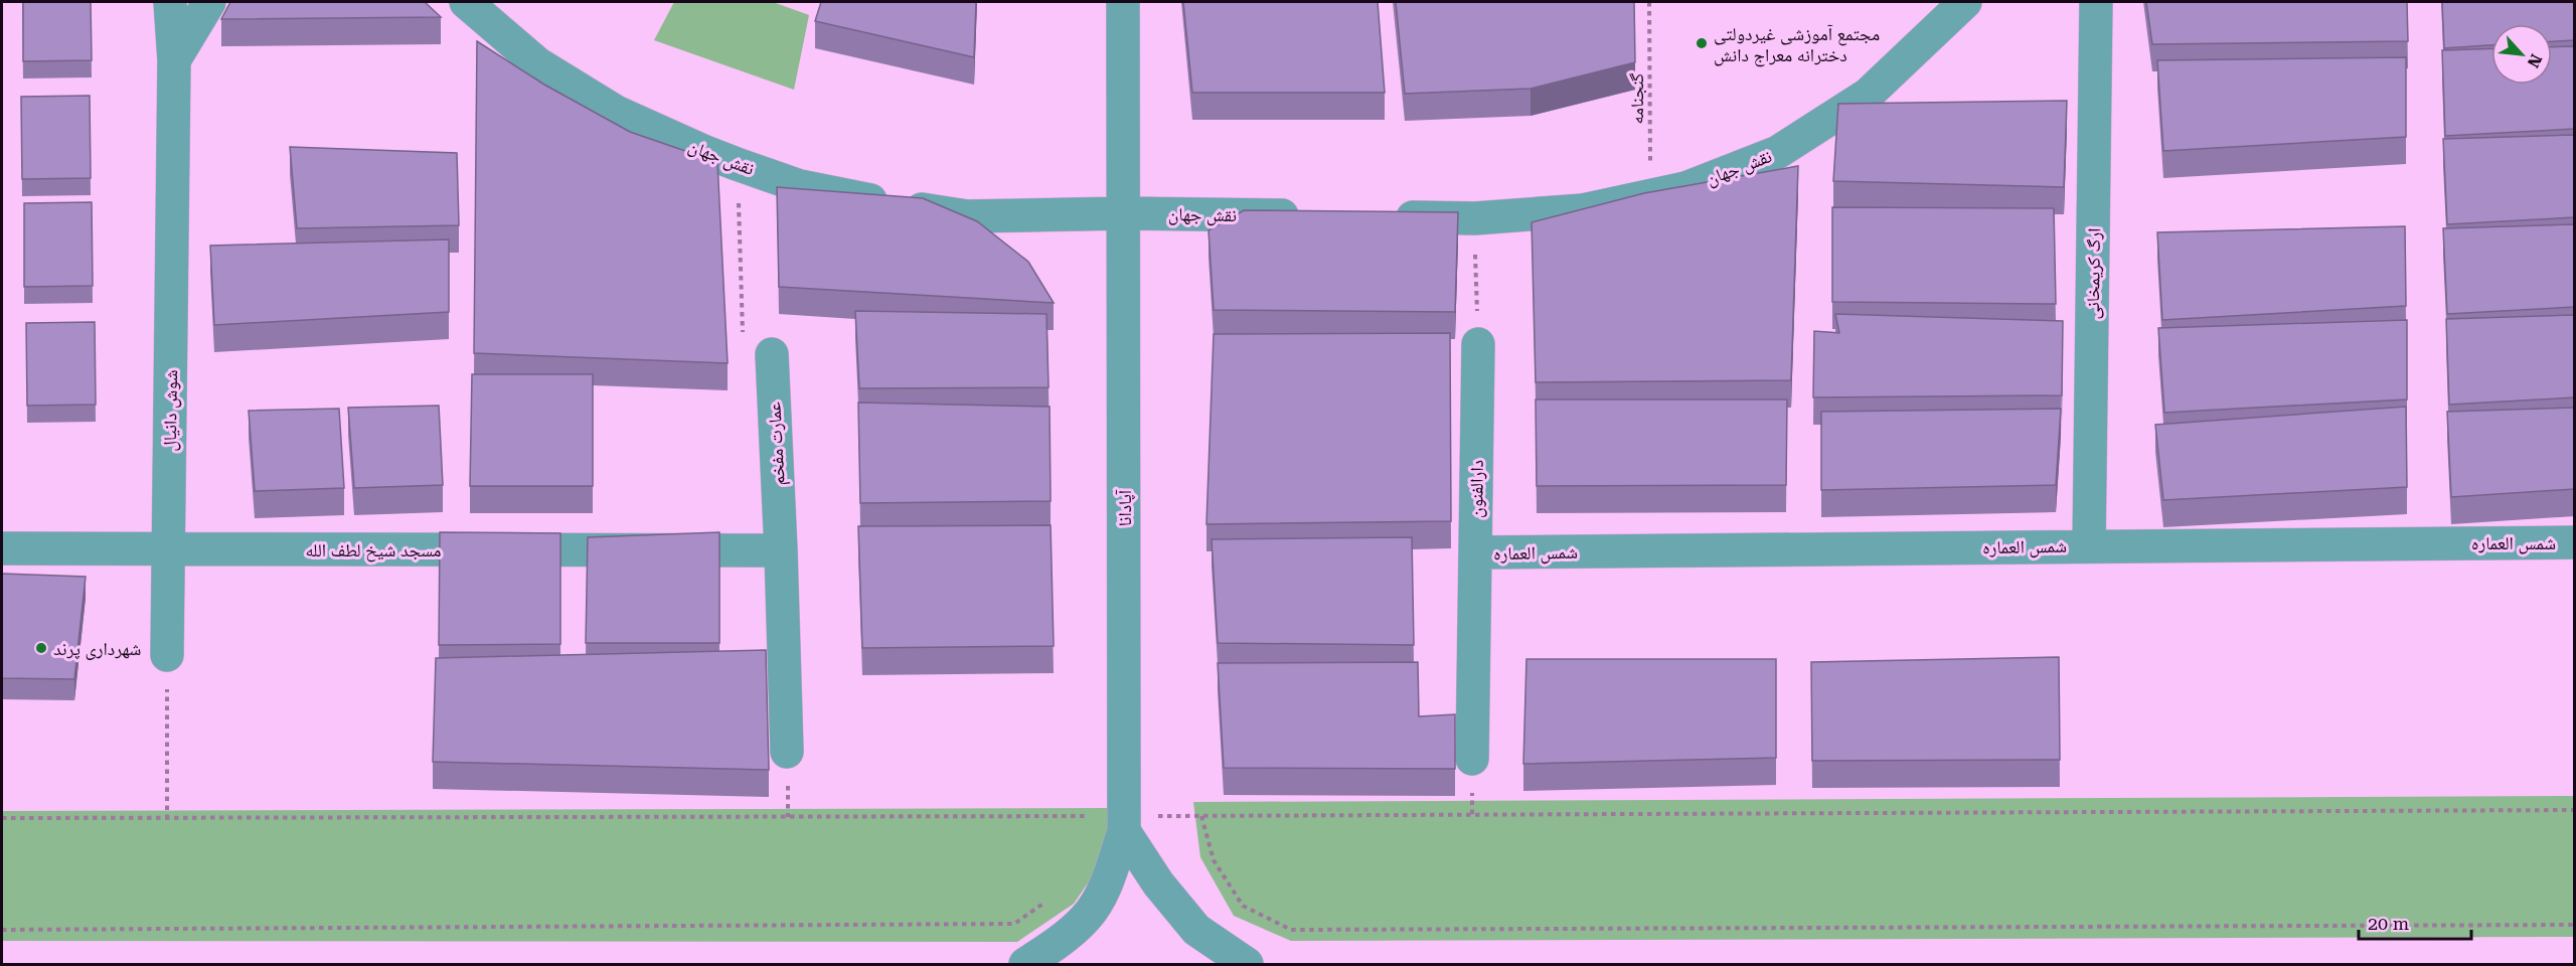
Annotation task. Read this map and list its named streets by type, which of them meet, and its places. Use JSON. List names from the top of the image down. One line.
{"streets":{"street":["نقش جهان","ارگ کریمخانی","شوش دانیال","عمارت مفخم","دارالفنون","آپادانا","شمس العماره","مسجد شیخ لطف الله"],"path":["گنجنامه"]},"crossings":[["گنجنامه","نقش جهان"],["نقش جهان","آپادانا"],["ارگ کریمخانی","شمس العماره"],["شوش دانیال","مسجد شیخ لطف الله"],["عمارت مفخم","مسجد شیخ لطف الله"],["دارالفنون","شمس العماره"]],"places":["مجتمع آموزشی غیردولتی دخترانه معراج دانش","شهرداری پرند"],"scale_bar":"20 m","north":"bottom right"}
